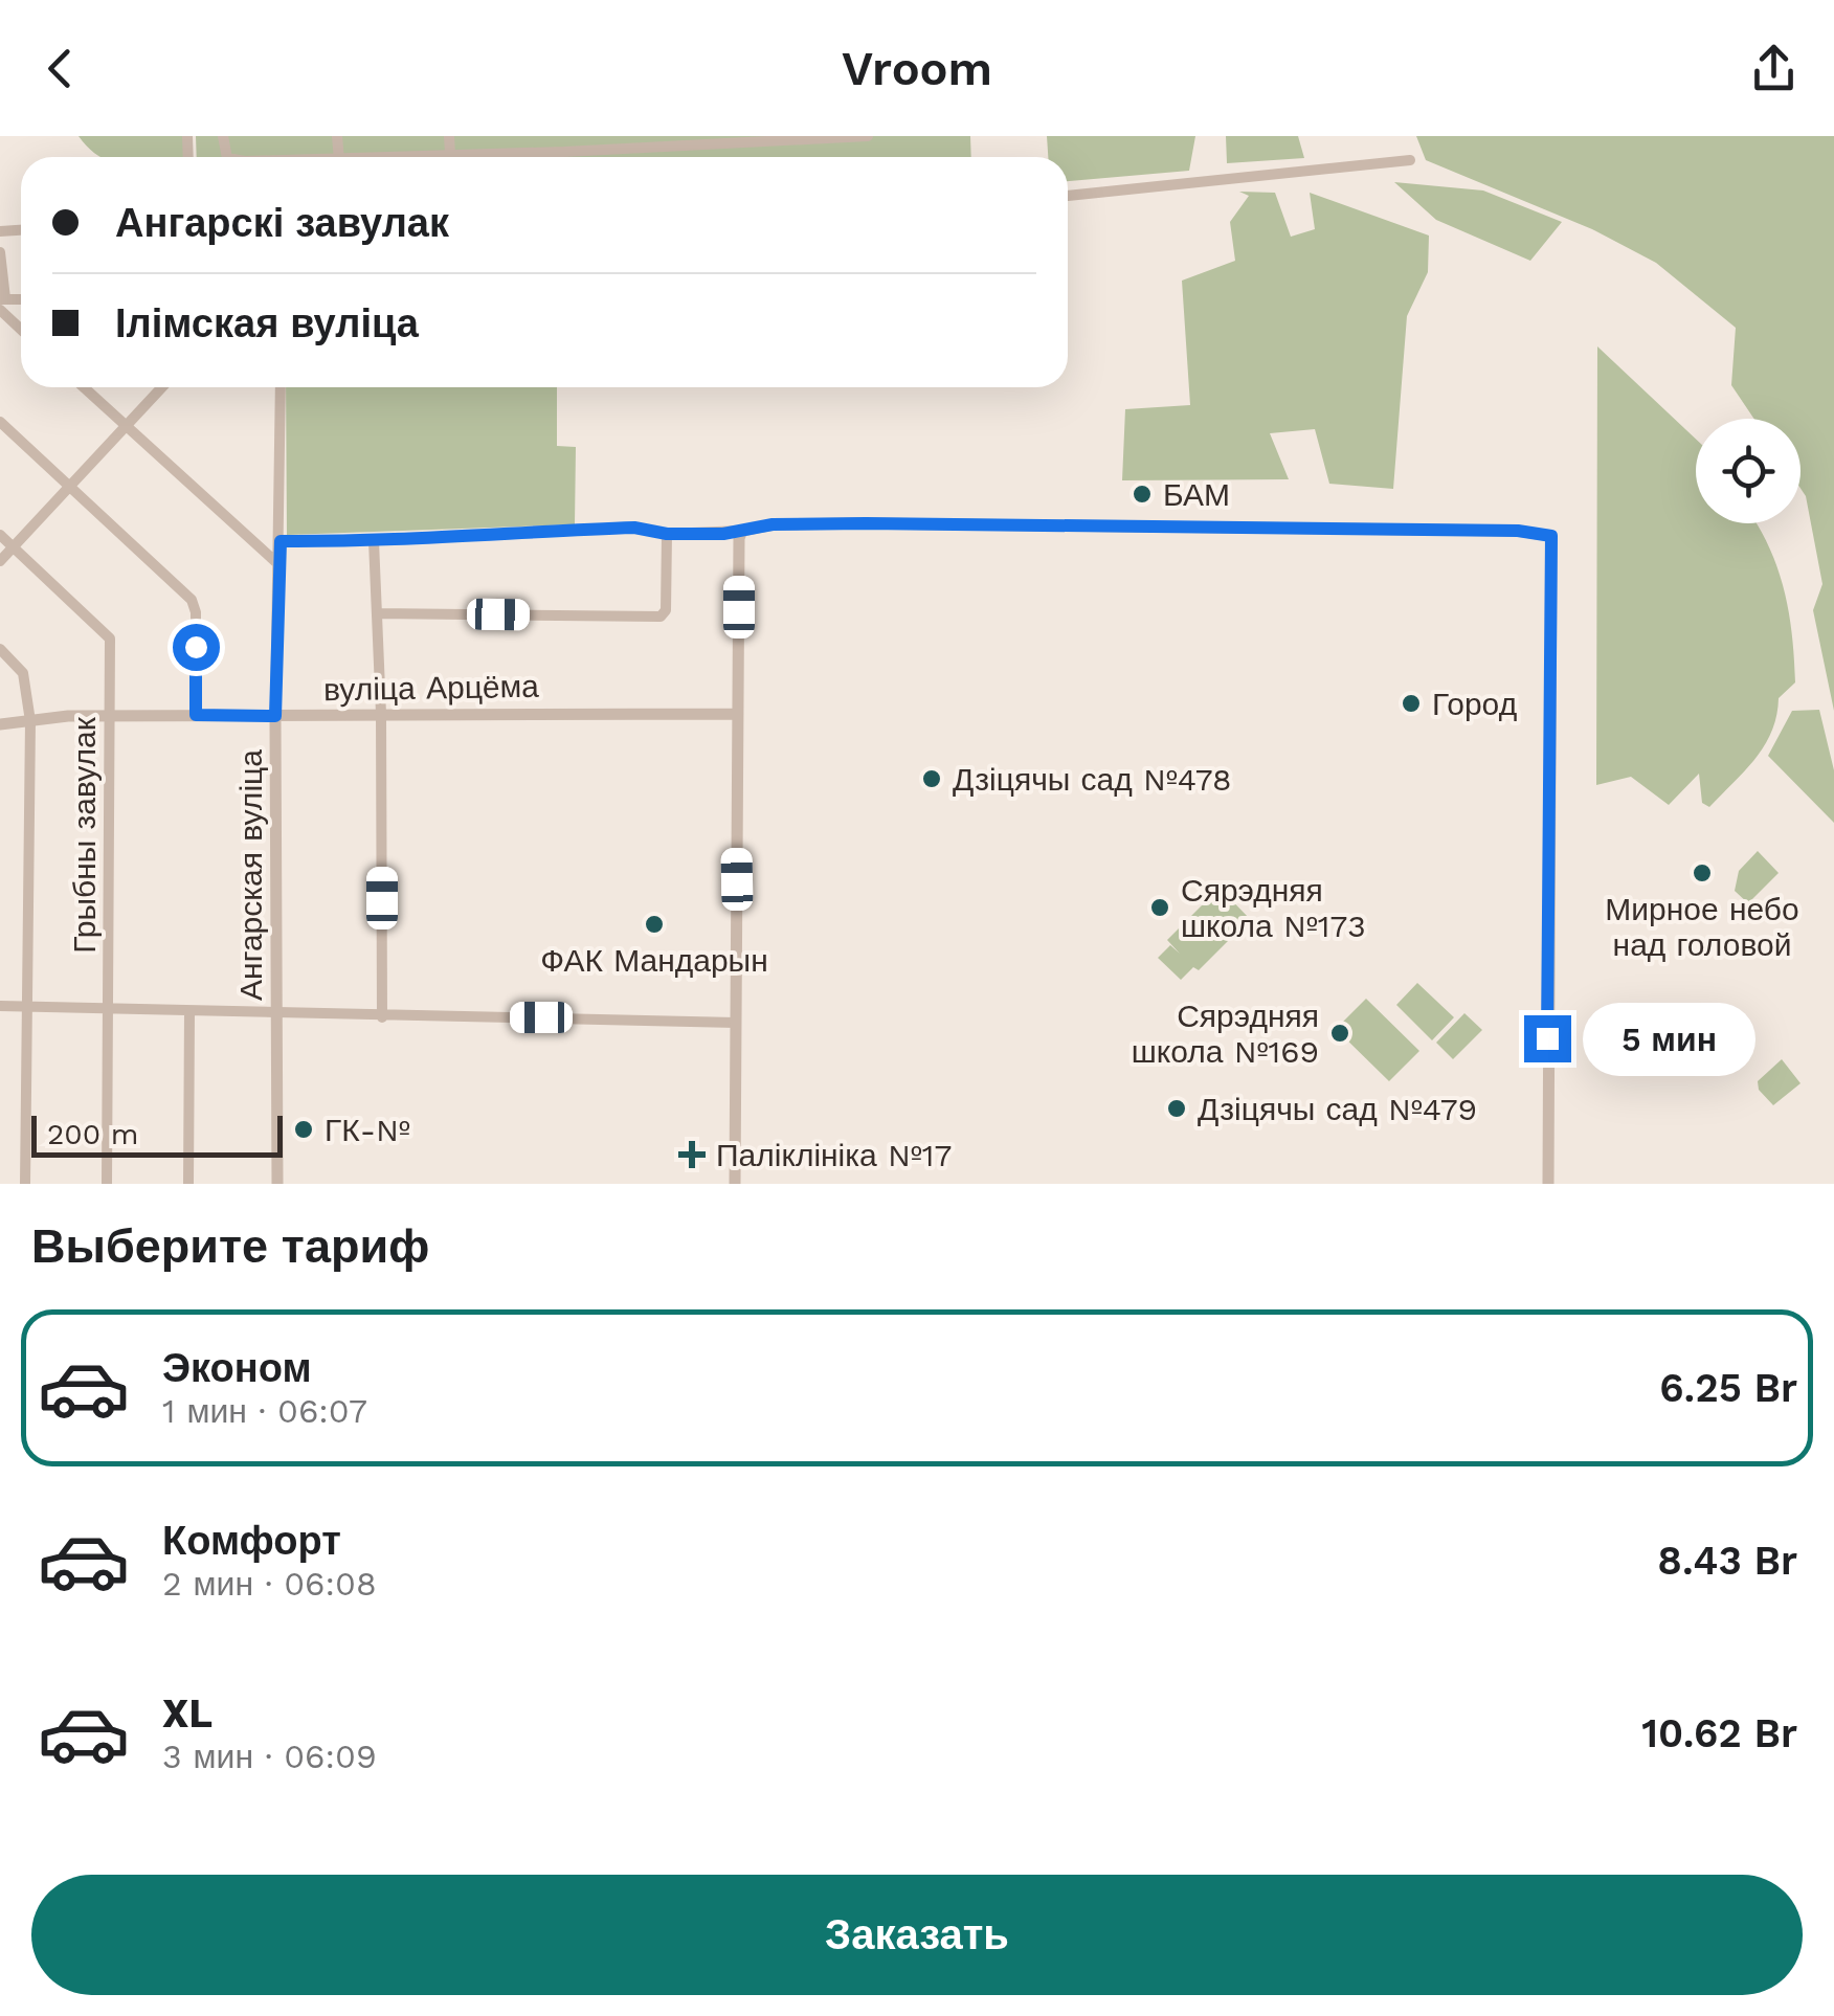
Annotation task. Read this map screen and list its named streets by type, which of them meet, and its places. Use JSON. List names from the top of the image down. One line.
{"streets":{"street":["вуліца Арцёма","Грыбны завулак","Ангарская вуліца"]},"crossings":[["вуліца Арцёма","Грыбны завулак"],["вуліца Арцёма","Ангарская вуліца"]],"places":{"other":["БАМ","Город","Дзіцячы сад №478","Мирное небо над головой","Сярэдняя школа №173","ФАК Мандарын","Сярэдняя школа №169","Дзіцячы сад №479","ГК-№"],"health":["Паліклініка №17"]},"scale_bar":"200 m","page":{"header":"Vroom","banner":["Ангарскі завулак","Ілімская вуліца"],"bubble":"5 мин","scale":"200 m","heading":"Выберите тариф","list":[{"name":"Эконом","note":"1 мин · 06:07","value":"6.25 Br"},{"name":"Комфорт","note":"2 мин · 06:08","value":"8.43 Br"},{"name":"XL","note":"3 мин · 06:09","value":"10.62 Br"}],"buttons":"Заказать"}}
